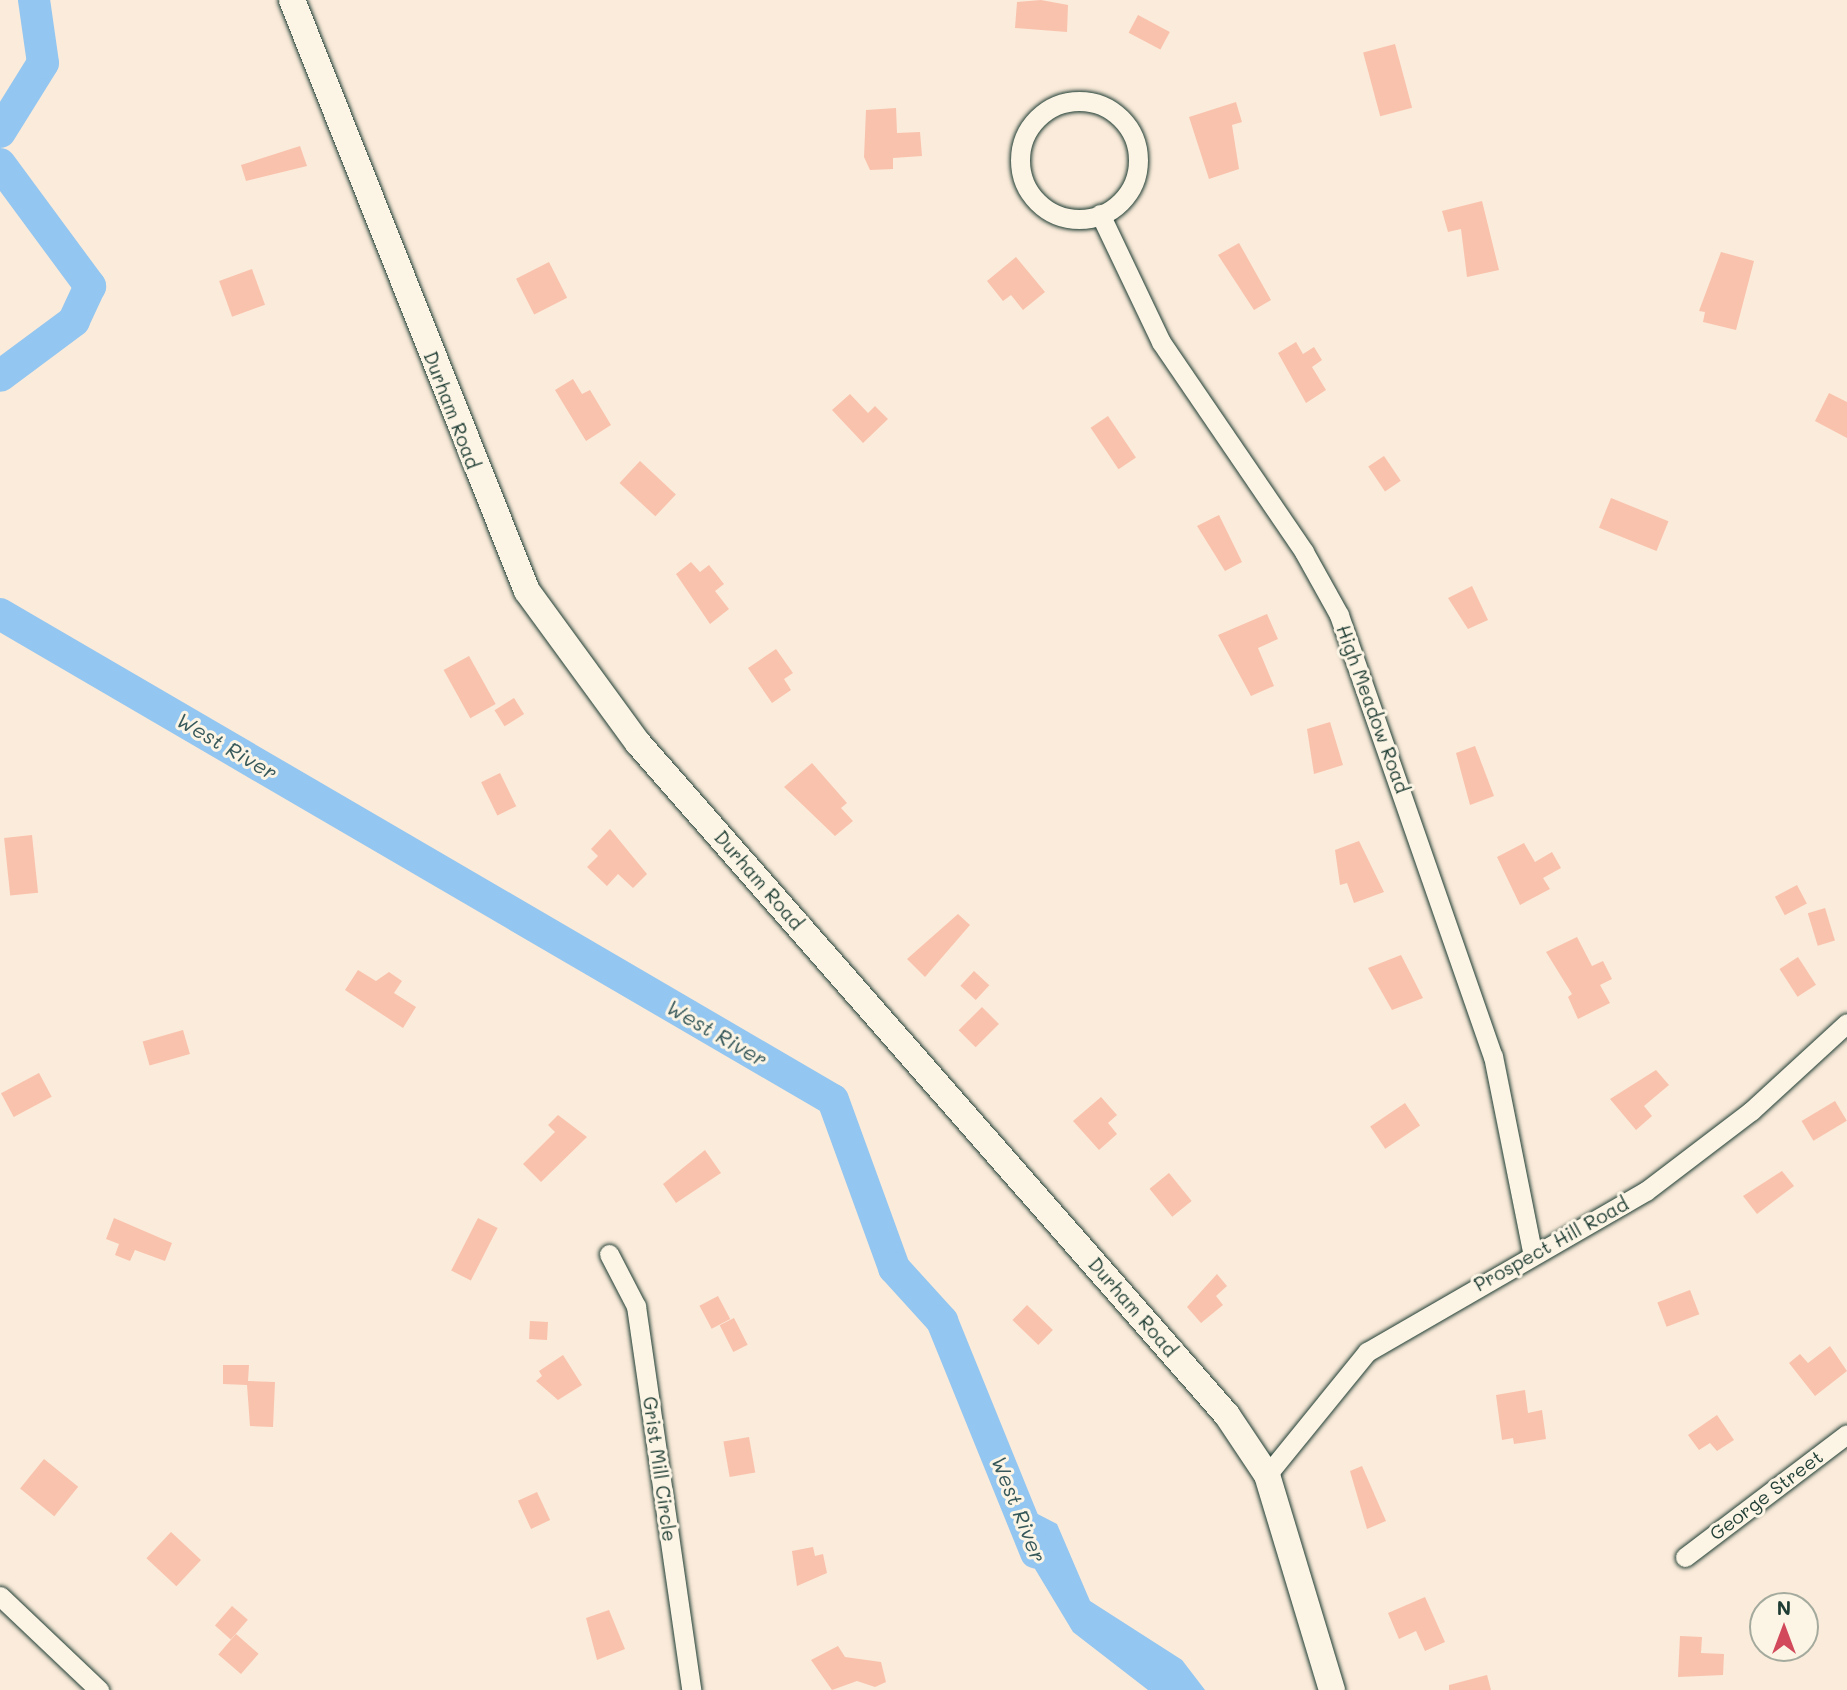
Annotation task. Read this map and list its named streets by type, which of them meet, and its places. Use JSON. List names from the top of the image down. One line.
{"streets":{"main road":["Durham Road"],"street":["High Meadow Road","Prospect Hill Road","Grist Mill Circle","George Street"]},"crossings":[["Durham Road","Prospect Hill Road"],["High Meadow Road","Prospect Hill Road"]],"water":["West River"],"north":"top"}
